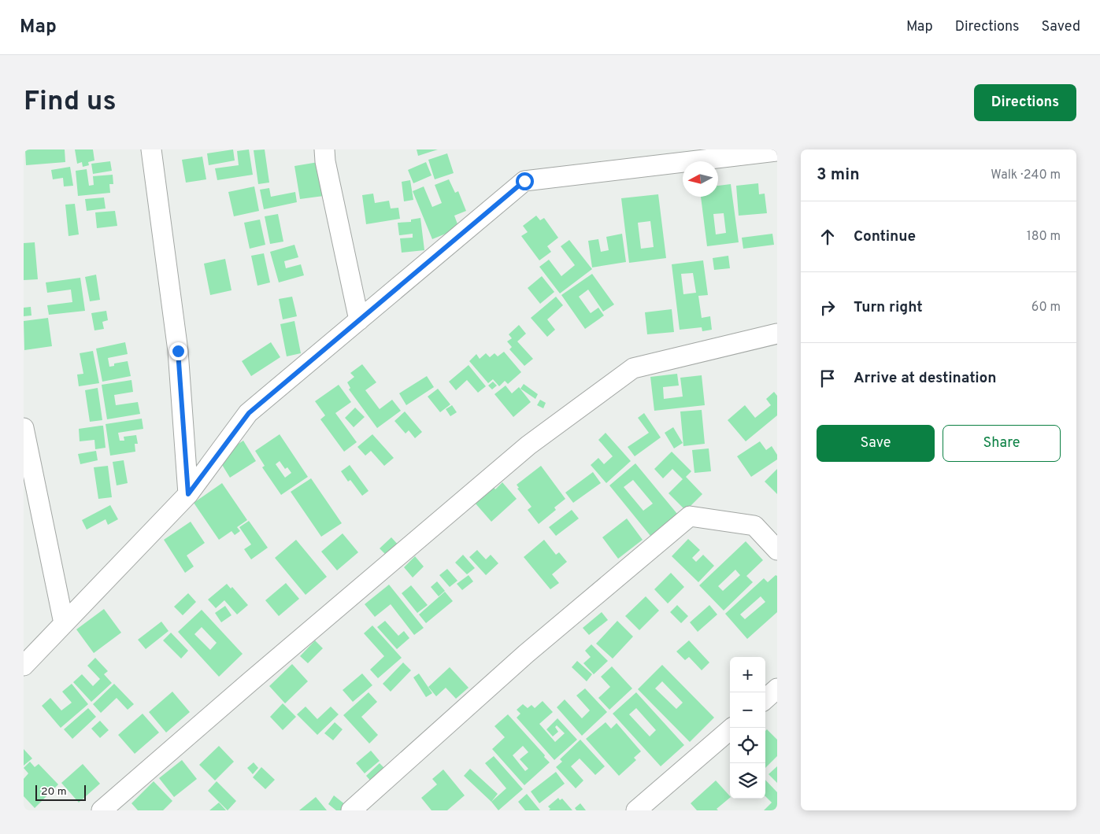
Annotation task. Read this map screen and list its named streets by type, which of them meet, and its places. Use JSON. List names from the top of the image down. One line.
{"scale_bar":"20 m","north":"left","page":{"header":"Map","nav":["Map","Directions","Saved"],"buttons":["Directions",["Save","Share"]],"title":"Find us","heading":["3 min","Walk · 240 m"],"list":[["Continue","180 m"],["Turn right","60 m"],"Arrive at destination"],"map_buttons":["+","−"],"scale":"20 m"}}
